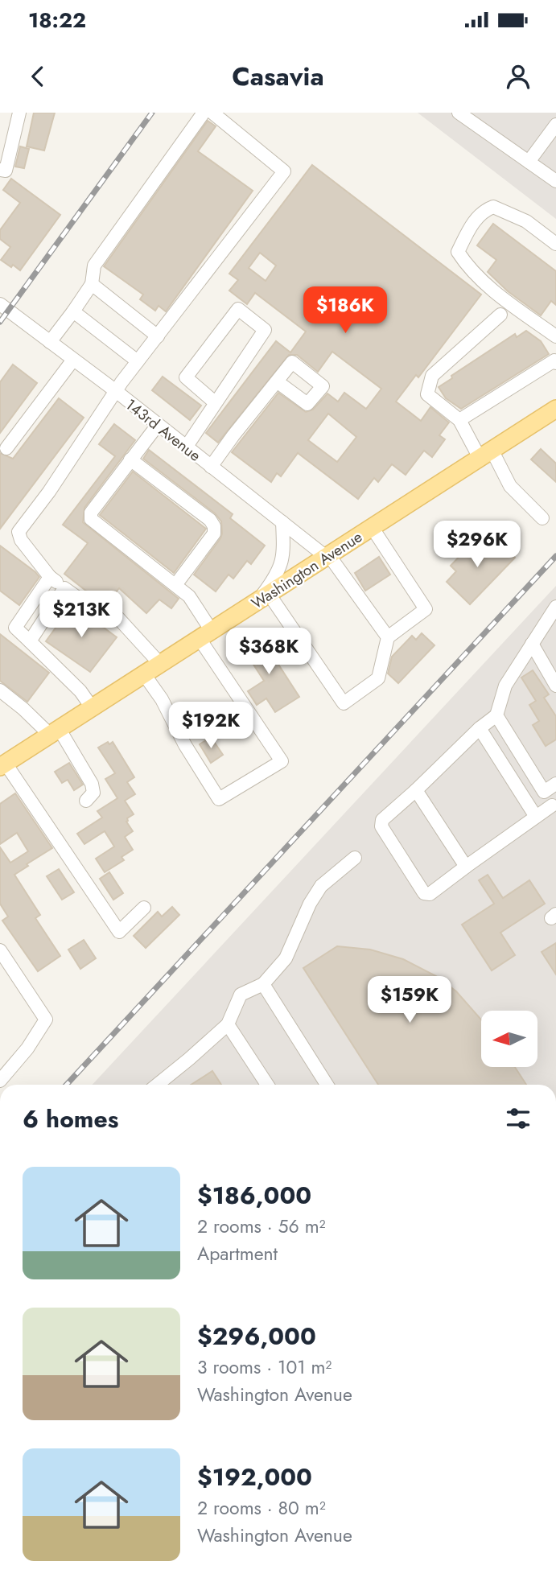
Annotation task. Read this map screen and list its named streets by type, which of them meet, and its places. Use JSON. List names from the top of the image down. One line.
{"streets":{"main road":["Washington Avenue"],"street":["143rd Avenue"]},"crossings":[["143rd Avenue","Washington Avenue"]],"north":"left","page":{"status":"18:22","header":"Casavia","price":["$186K","$296K","$213K","$368K","$192K","$159K"],"heading":"6 homes","list":[{"name":"$186,000","note":"2 rooms · 56 m² · Apartment"},{"name":"$296,000","note":"3 rooms · 101 m² · Washington Avenue"},{"name":"$192,000","note":"2 rooms · 80 m² · Washington Avenue"}]}}
